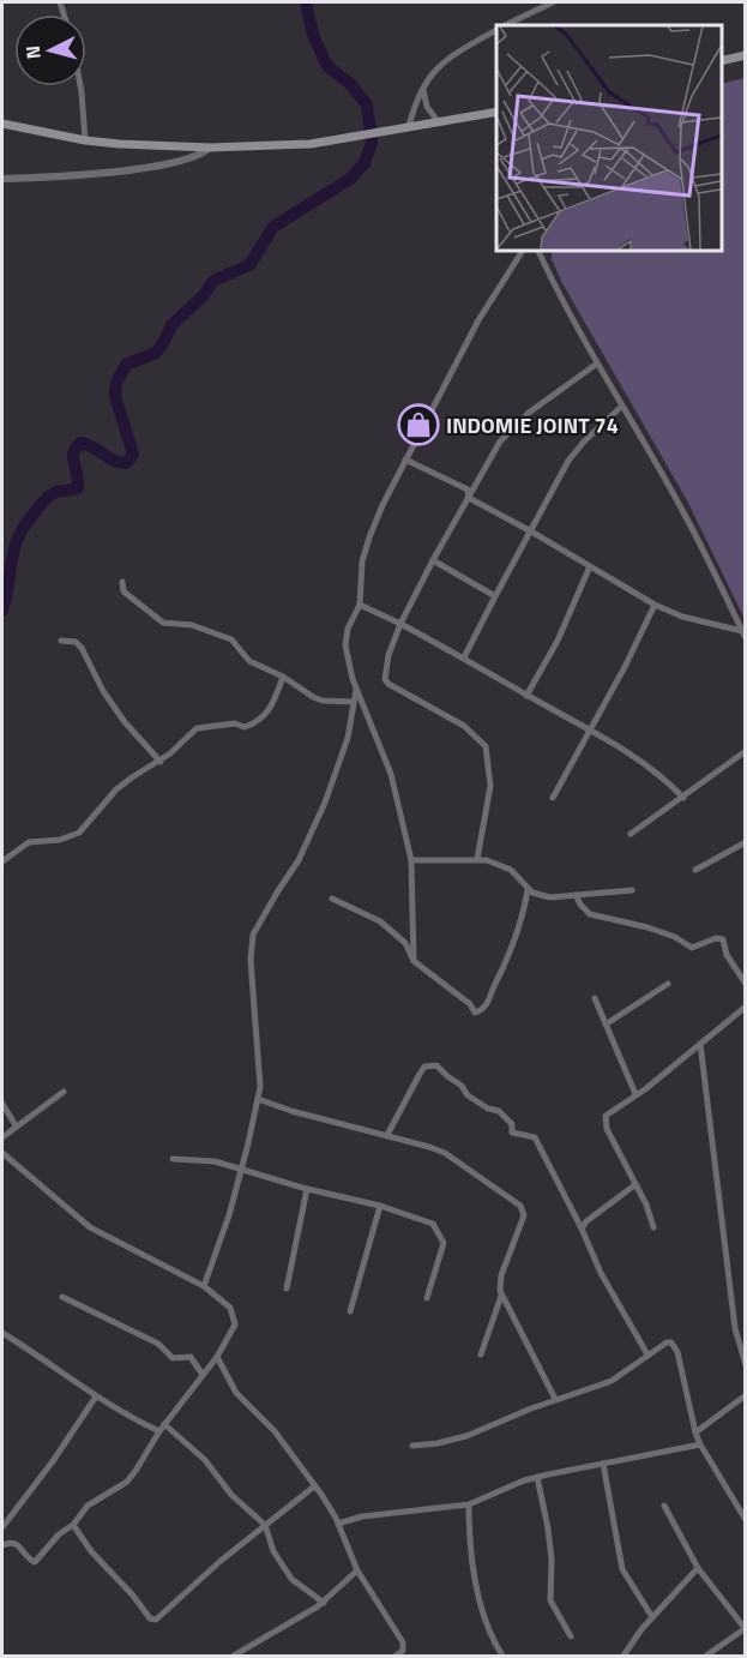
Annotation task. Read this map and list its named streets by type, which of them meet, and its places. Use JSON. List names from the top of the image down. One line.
{"places":{"shop":["INDOMIE JOINT 74"]},"north":"left"}
